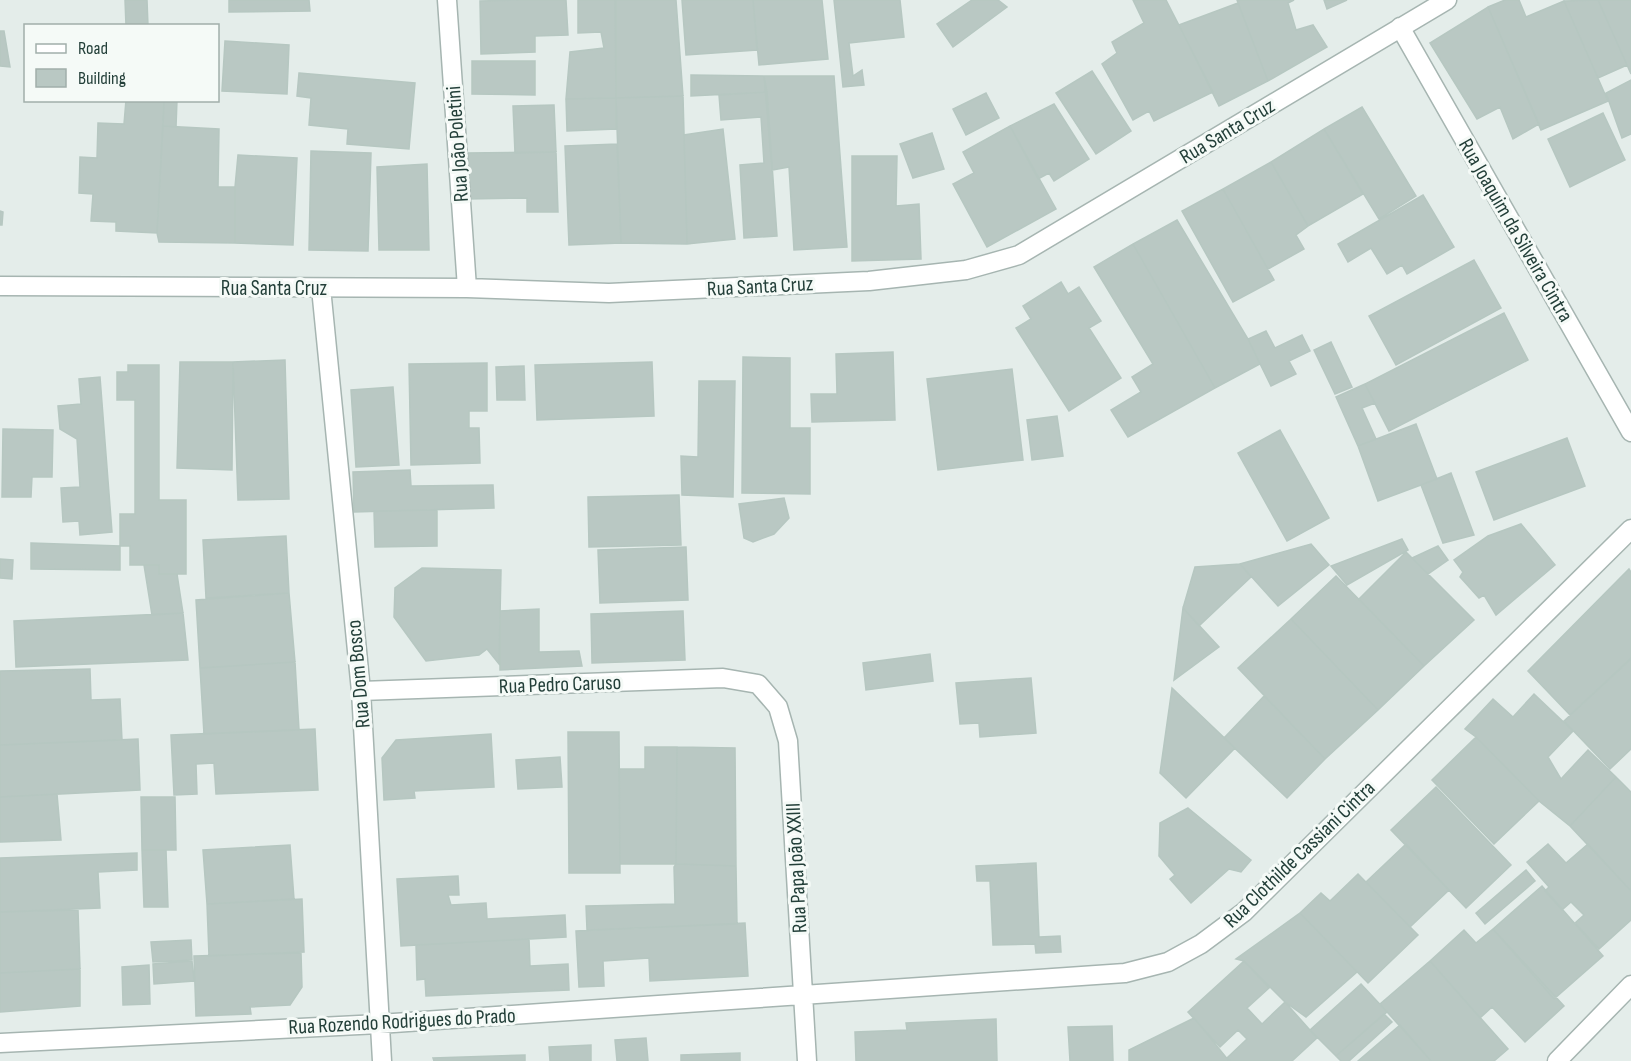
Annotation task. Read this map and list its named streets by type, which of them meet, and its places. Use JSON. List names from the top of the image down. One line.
{"streets":{"street":["Rua Santa Cruz","Rua João Poletini","Rua Joaquim da Silveira Cintra","Rua Dom Bosco","Rua Pedro Caruso","Rua Clothilde Cassiani Cintra","Rua Papa João XXIII","Rua Rozendo Rodrigues do Prado"]},"crossings":[["Rua Santa Cruz","Rua João Poletini"],["Rua Santa Cruz","Rua Joaquim da Silveira Cintra"],["Rua Santa Cruz","Rua Dom Bosco"],["Rua Dom Bosco","Rua Pedro Caruso"],["Rua Dom Bosco","Rua Rozendo Rodrigues do Prado"],["Rua Pedro Caruso","Rua Papa João XXIII"],["Rua Clothilde Cassiani Cintra","Rua Papa João XXIII"],["Rua Clothilde Cassiani Cintra","Rua Rozendo Rodrigues do Prado"],["Rua Papa João XXIII","Rua Rozendo Rodrigues do Prado"]],"legend":["Road","Building"]}
